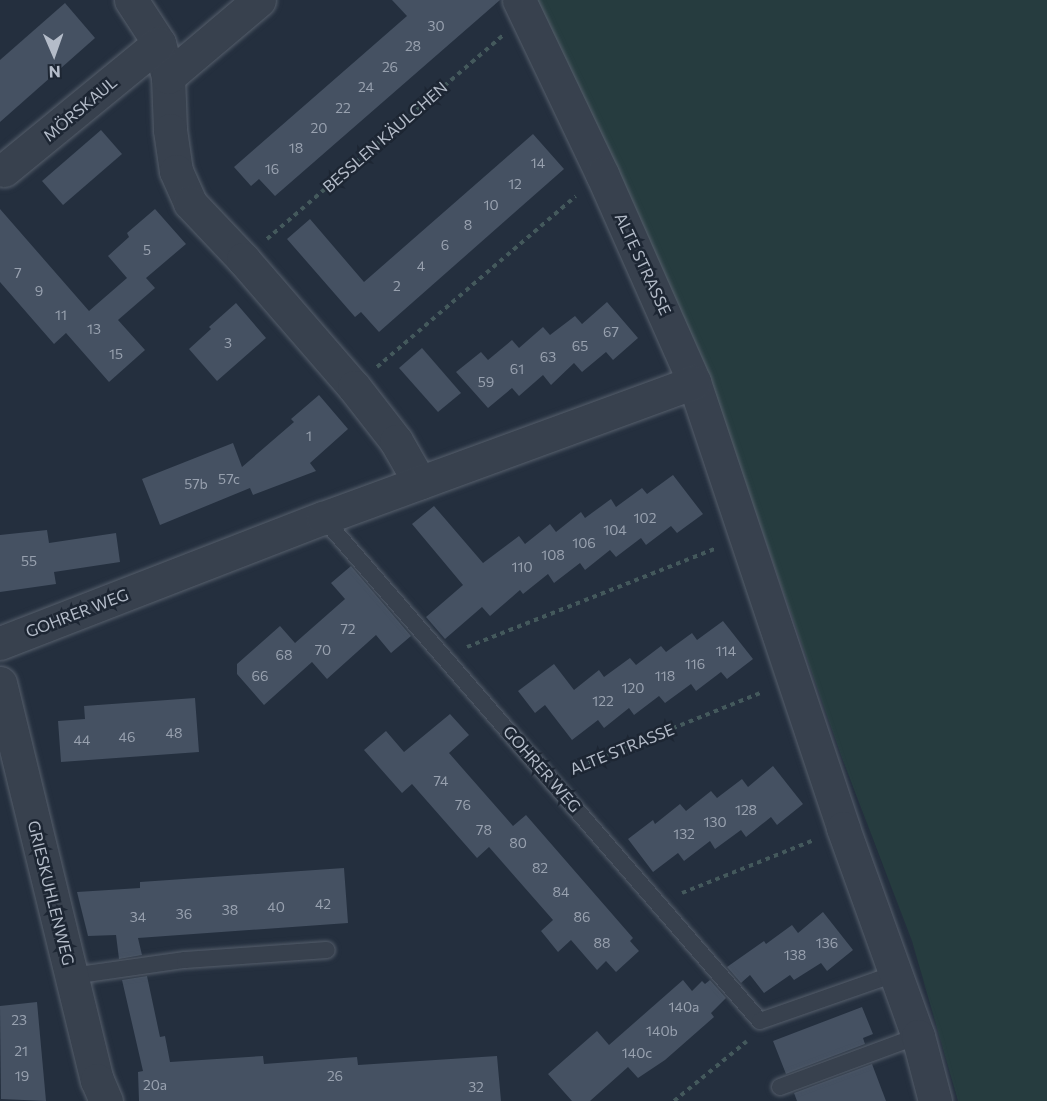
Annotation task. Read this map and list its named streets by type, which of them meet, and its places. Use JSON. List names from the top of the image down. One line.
{"streets":{"street":["MÖRSKAUL","ALTE STRASSE","GOHRER WEG","GRIESKUHLENWEG"],"path":["BESSLEN KÄULCHEN"]},"crossings":[["BESSLEN KÄULCHEN","ALTE STRASSE"],["ALTE STRASSE","GOHRER WEG"]],"house_numbers":["30","28","26","24","22","20","18","14","16","12","10","8","6","5","4","7","2","9","11","13","67","3","65","15","63","61","59","1","57c","57b","102","104","106","108","55","110","72","70","114","68","116","66","118","120","122","48","46","44","74","76","128","130","78","132","80","82","84","42","40","38","36","34","86","88","136","138","140a","23","140b","21","140c","19","26","20a","32"],"north":"bottom"}
